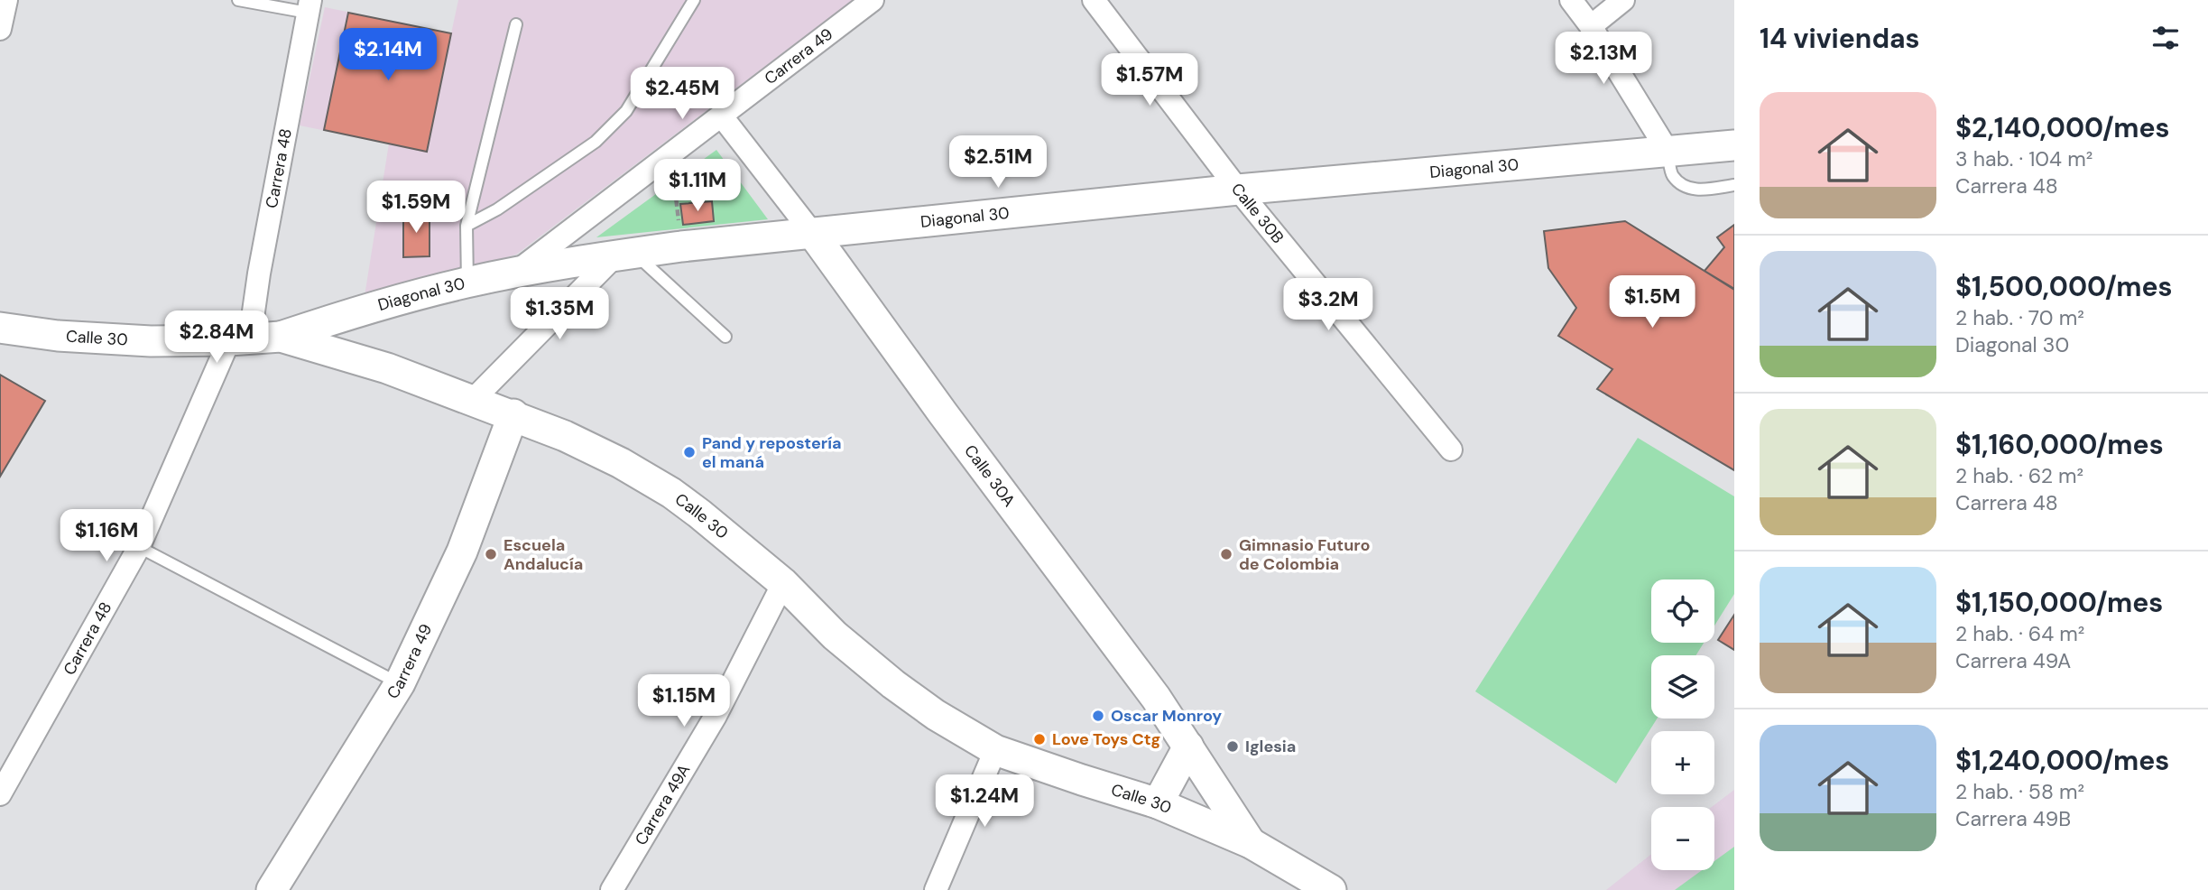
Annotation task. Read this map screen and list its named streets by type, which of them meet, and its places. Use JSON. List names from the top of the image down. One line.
{"streets":{"street":["Carrera 49","Diagonal 30","Carrera 48","Calle 30B","Calle 30","Calle 30A","Carrera 49A"]},"crossings":[["Carrera 49","Diagonal 30"],["Carrera 49","Calle 30"],["Carrera 49","Calle 30A"],["Diagonal 30","Carrera 48"],["Diagonal 30","Calle 30B"],["Diagonal 30","Calle 30"],["Diagonal 30","Calle 30A"],["Carrera 48","Calle 30"],["Calle 30","Calle 30A"],["Calle 30","Carrera 49A"]],"places":["Pand y repostería el maná","Escuela Andalucía","Gimnasio Futuro de Colombia","Oscar Monroy","Love Toys Ctg","Iglesia"],"page":{"heading":"14 viviendas","price":["$2.14M","$2.13M","$1.57M","$2.45M","$2.51M","$1.11M","$1.59M","$1.5M","$3.2M","$1.35M","$2.84M","$1.16M","$1.15M","$1.24M"],"list":[{"name":"$2,140,000/mes","note":"3 hab. · 104 m² · Carrera 48"},{"name":"$1,500,000/mes","note":"2 hab. · 70 m² · Diagonal 30"},{"name":"$1,160,000/mes","note":"2 hab. · 62 m² · Carrera 48"},{"name":"$1,150,000/mes","note":"2 hab. · 64 m² · Carrera 49A"},{"name":"$1,240,000/mes","note":"2 hab. · 58 m² · Carrera 49B"}],"map_buttons":["+","−"]}}
